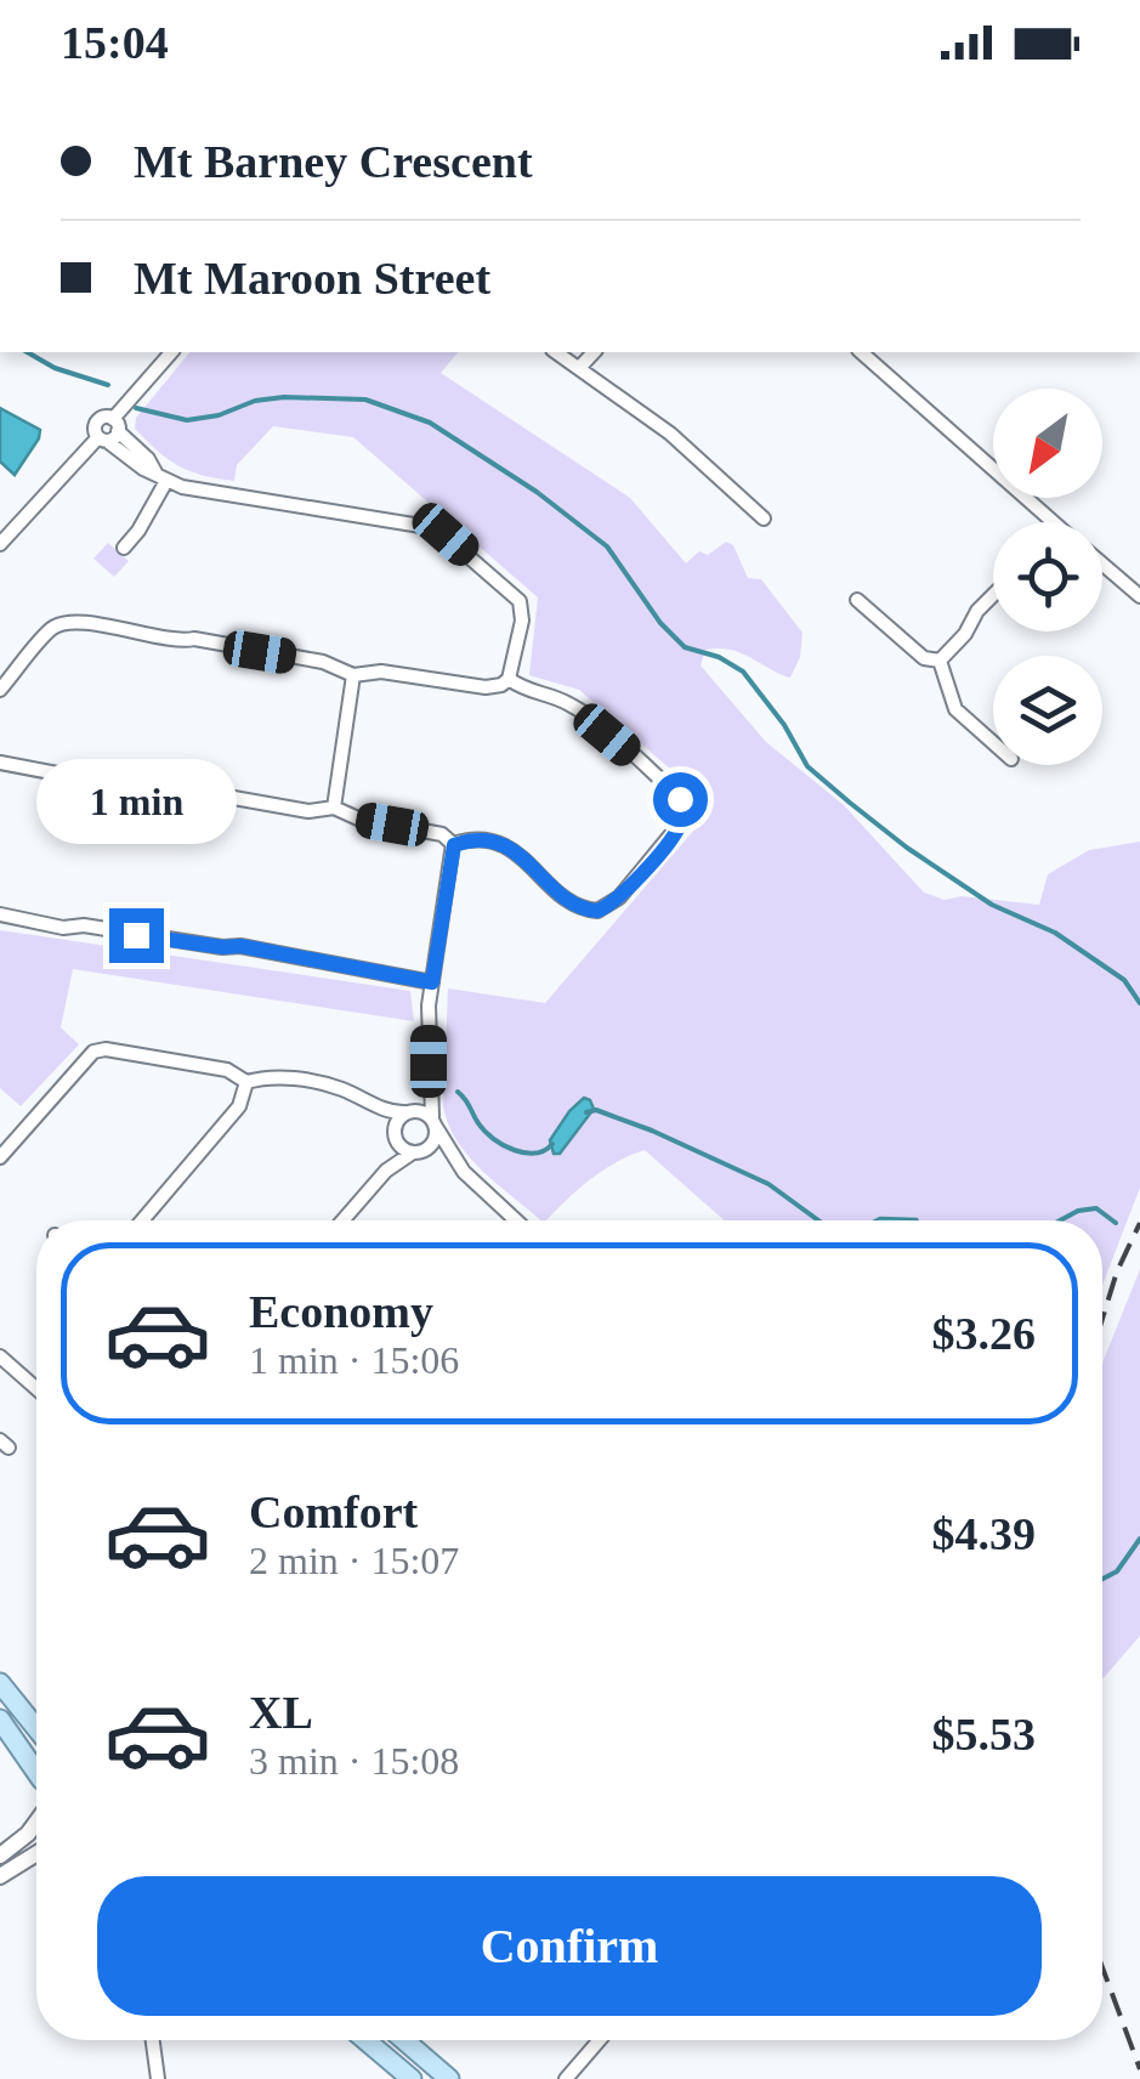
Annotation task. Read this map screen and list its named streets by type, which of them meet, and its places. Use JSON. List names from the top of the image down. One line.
{"north":"bottom left","page":{"status":"15:04","banner":["Mt Barney Crescent","Mt Maroon Street"],"bubble":"1 min","list":[{"name":"Economy","note":"1 min · 15:06","value":"$3.26"},{"name":"Comfort","note":"2 min · 15:07","value":"$4.39"},{"name":"XL","note":"3 min · 15:08","value":"$5.53"}],"buttons":"Confirm"}}
